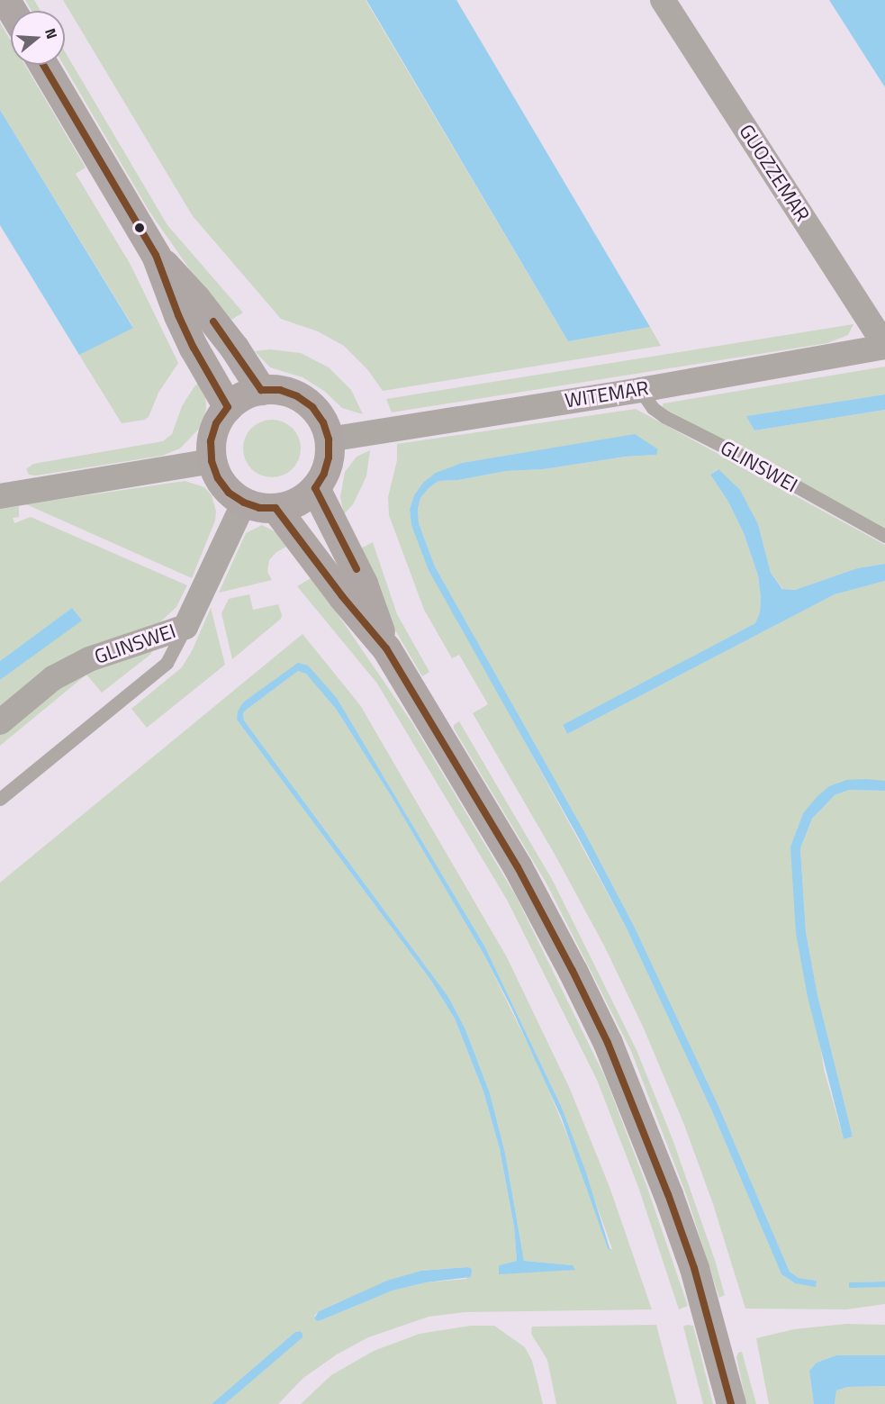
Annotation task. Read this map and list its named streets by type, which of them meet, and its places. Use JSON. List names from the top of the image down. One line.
{"streets":{"street":["GUOZZEMAR","WITEMAR","GLINSWEI"]},"crossings":[["GUOZZEMAR","WITEMAR"],["WITEMAR","GLINSWEI"]],"north":"right"}
